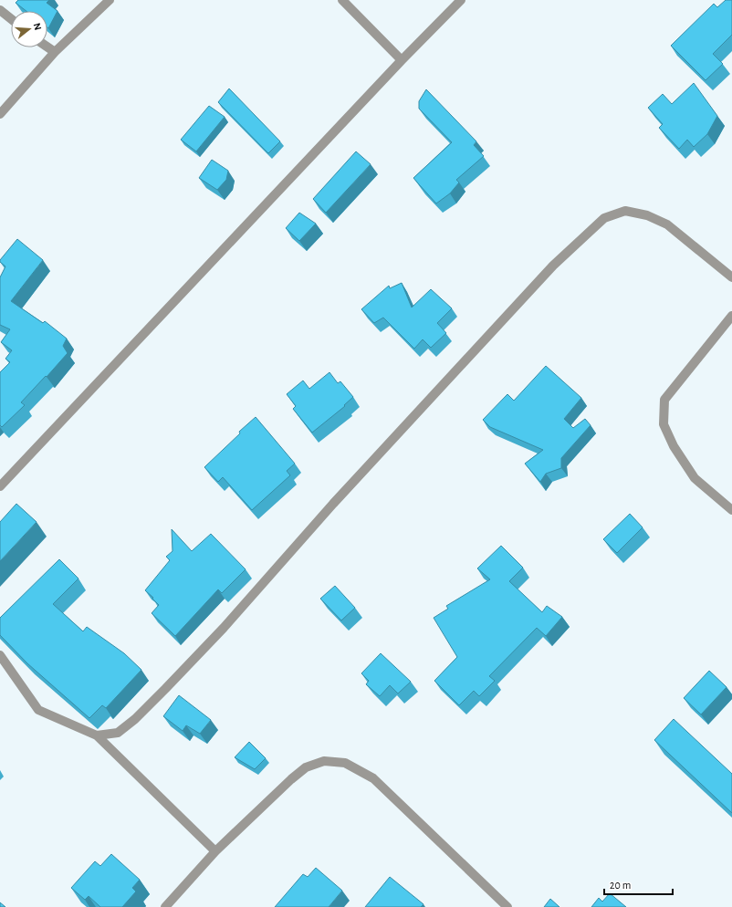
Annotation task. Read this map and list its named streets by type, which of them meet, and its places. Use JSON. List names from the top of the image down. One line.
{"scale_bar":"20 m","north":"right"}
